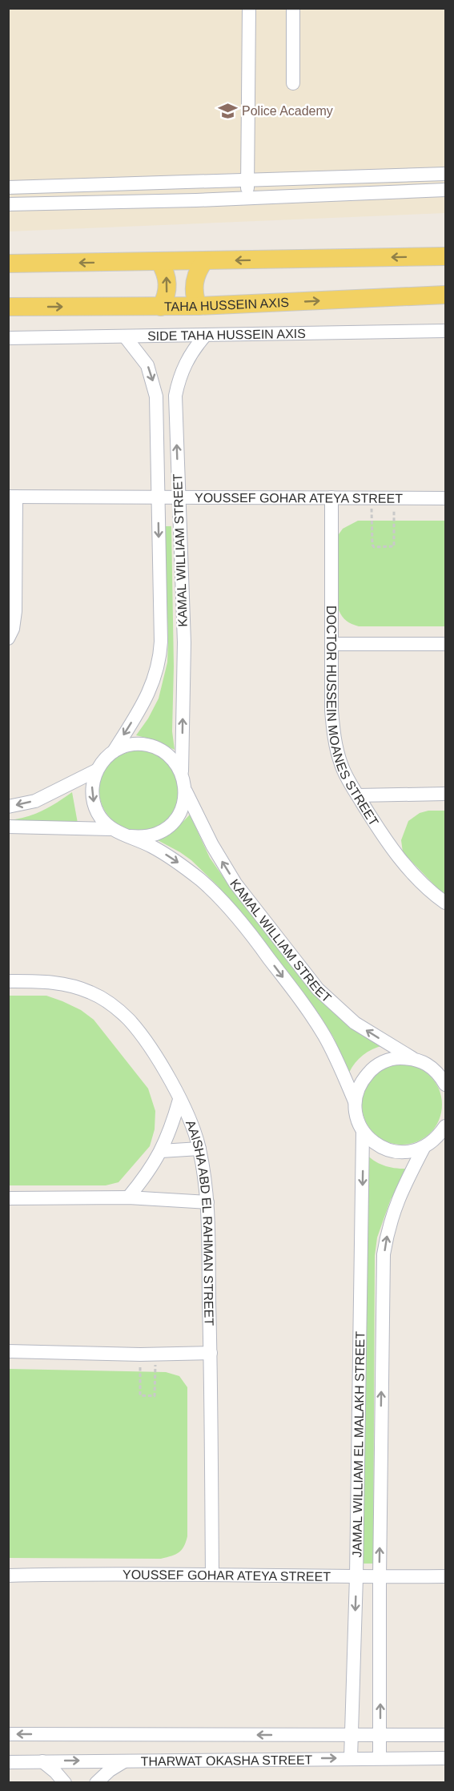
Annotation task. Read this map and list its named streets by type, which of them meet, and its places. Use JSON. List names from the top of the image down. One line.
{"streets":{"main road":["TAHA HUSSEIN AXIS"],"street":["SIDE TAHA HUSSEIN AXIS","YOUSSEF GOHAR ATEYA STREET","KAMAL WILLIAM STREET","DOCTOR HUSSEIN MOANES STREET","AAISHA ABD EL RAHMAN STREET","JAMAL WILLIAM EL MALAKH STREET","THARWAT OKASHA STREET"]},"crossings":[["SIDE TAHA HUSSEIN AXIS","KAMAL WILLIAM STREET"],["YOUSSEF GOHAR ATEYA STREET","KAMAL WILLIAM STREET"],["YOUSSEF GOHAR ATEYA STREET","DOCTOR HUSSEIN MOANES STREET"],["YOUSSEF GOHAR ATEYA STREET","AAISHA ABD EL RAHMAN STREET"],["YOUSSEF GOHAR ATEYA STREET","JAMAL WILLIAM EL MALAKH STREET"],["KAMAL WILLIAM STREET","JAMAL WILLIAM EL MALAKH STREET"],["JAMAL WILLIAM EL MALAKH STREET","THARWAT OKASHA STREET"]],"places":{"school or university":["Police Academy"]}}
